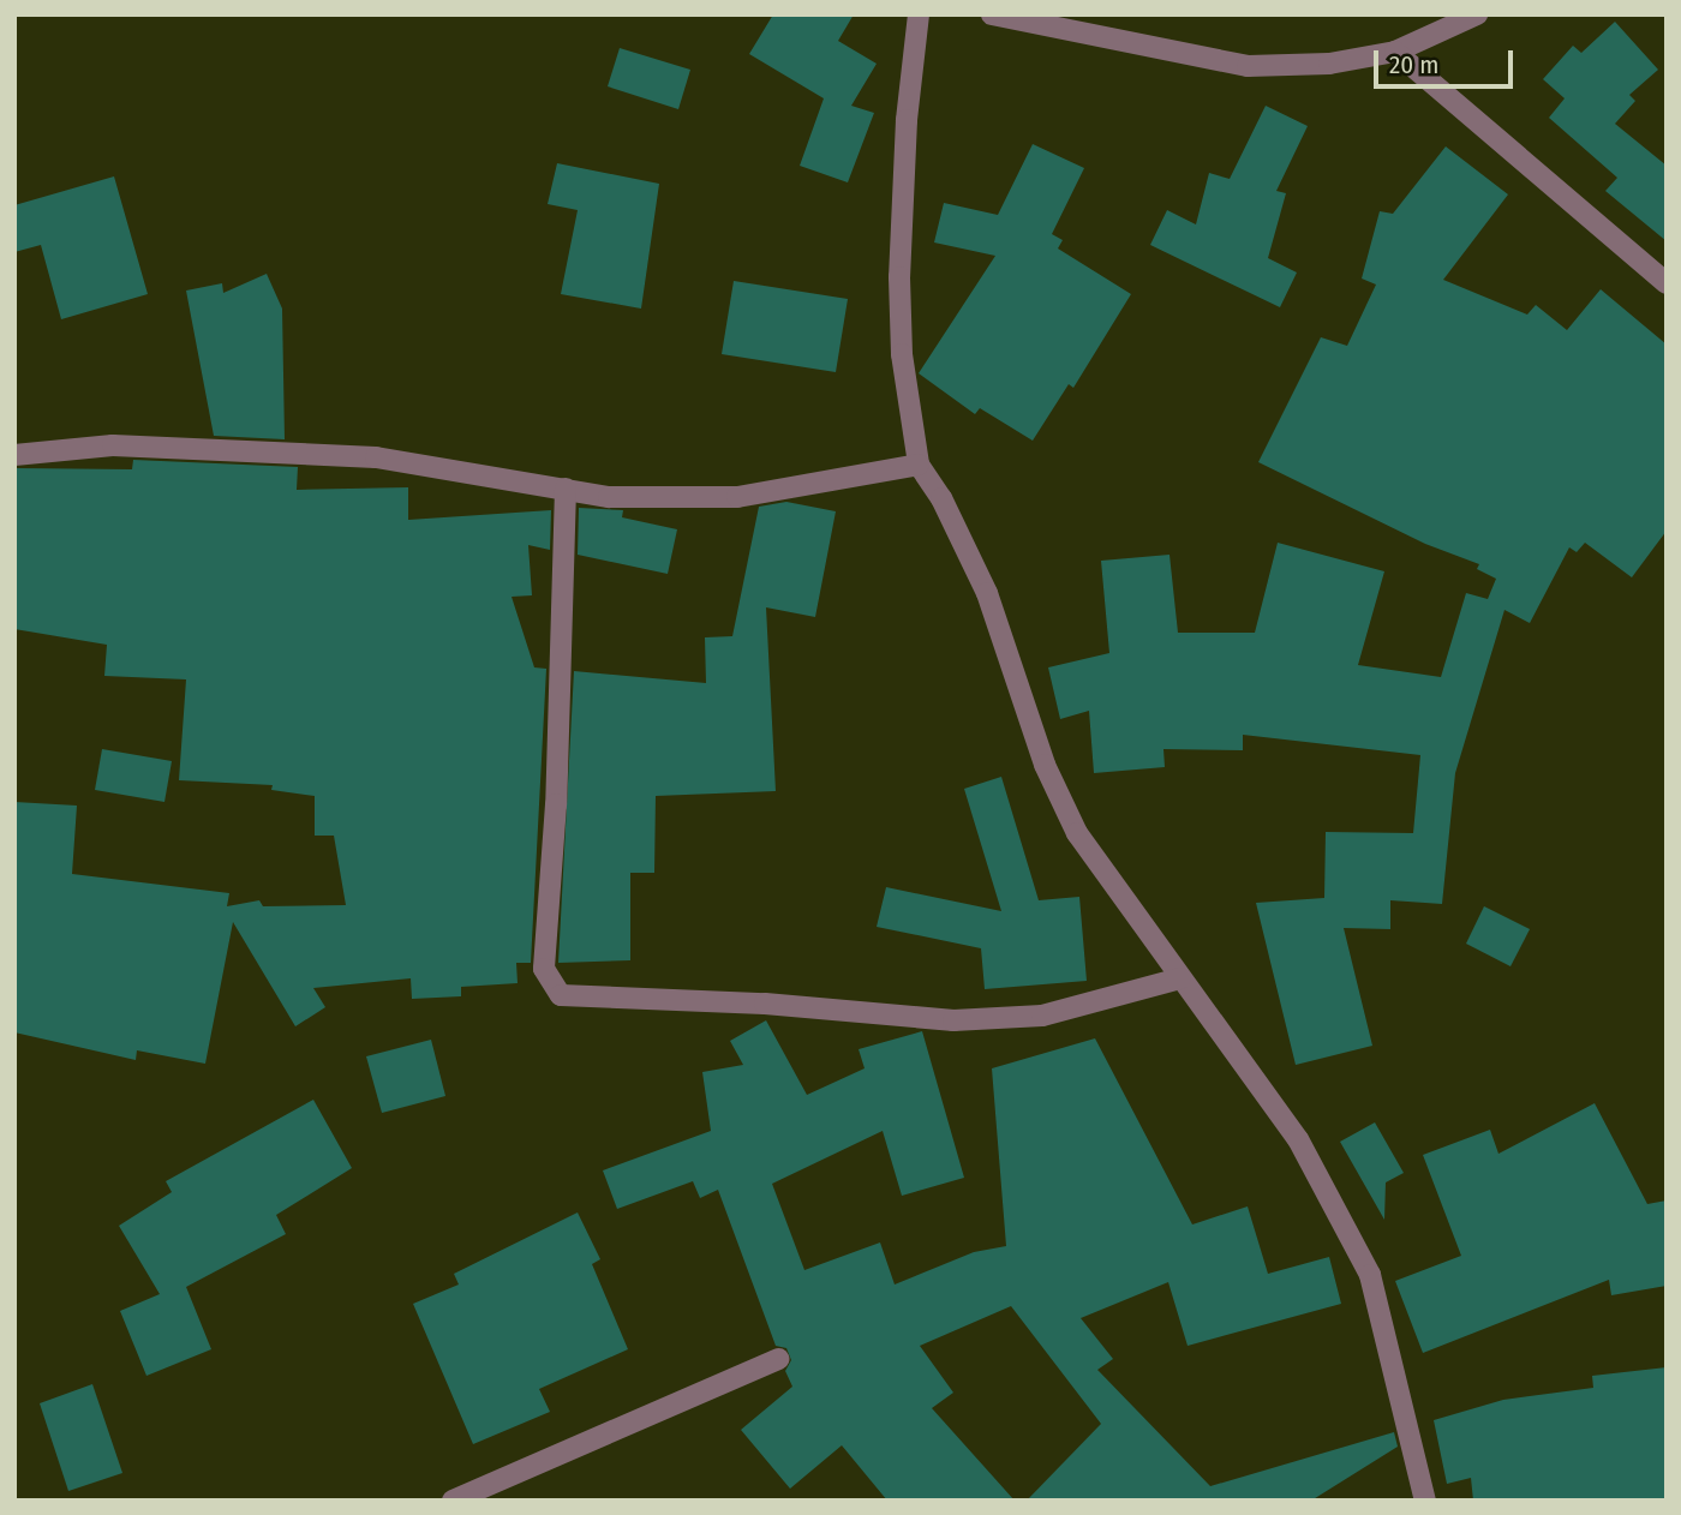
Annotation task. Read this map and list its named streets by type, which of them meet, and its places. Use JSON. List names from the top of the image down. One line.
{"scale_bar":"20 m"}
